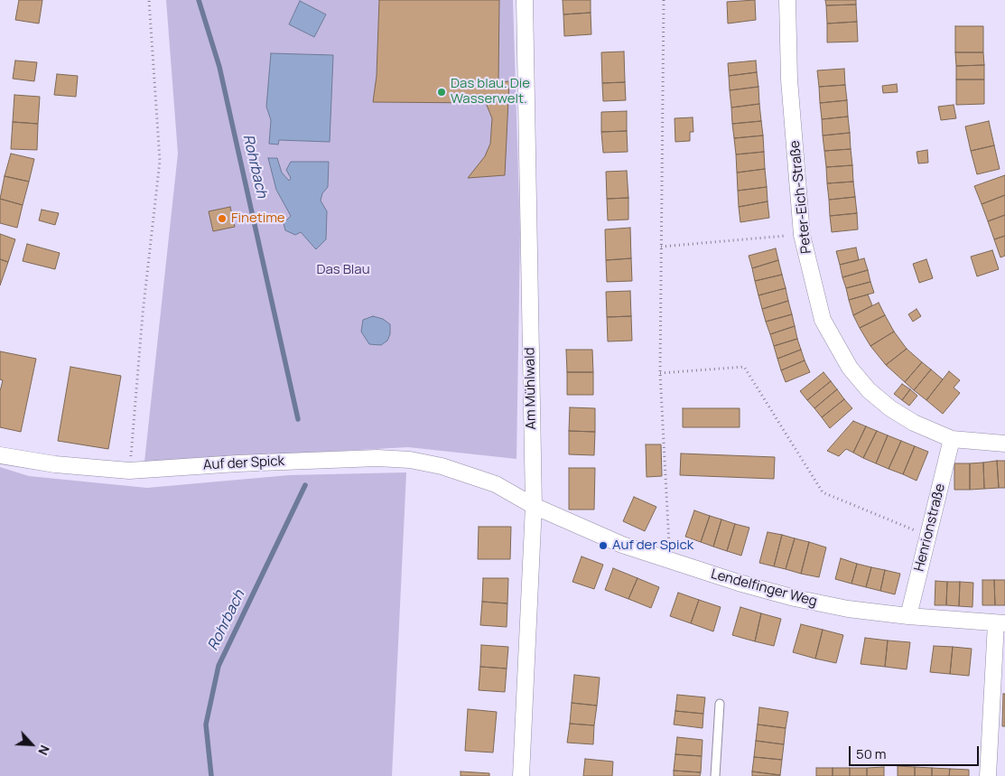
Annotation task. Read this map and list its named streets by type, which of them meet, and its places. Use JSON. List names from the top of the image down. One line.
{"streets":{"street":["Peter-Eich-Straße","Am Mühlwald","Auf der Spick","Henrionstraße","Lendelfinger Weg"]},"crossings":[["Peter-Eich-Straße","Henrionstraße"],["Am Mühlwald","Auf der Spick"],["Am Mühlwald","Lendelfinger Weg"],["Auf der Spick","Lendelfinger Weg"],["Henrionstraße","Lendelfinger Weg"]],"water":["Rohrbach"],"parks":["Das Blau"],"places":["Das blau. Die Wasserwelt.","Finetime","Auf der Spick"],"scale_bar":"50 m","north":"bottom right"}
